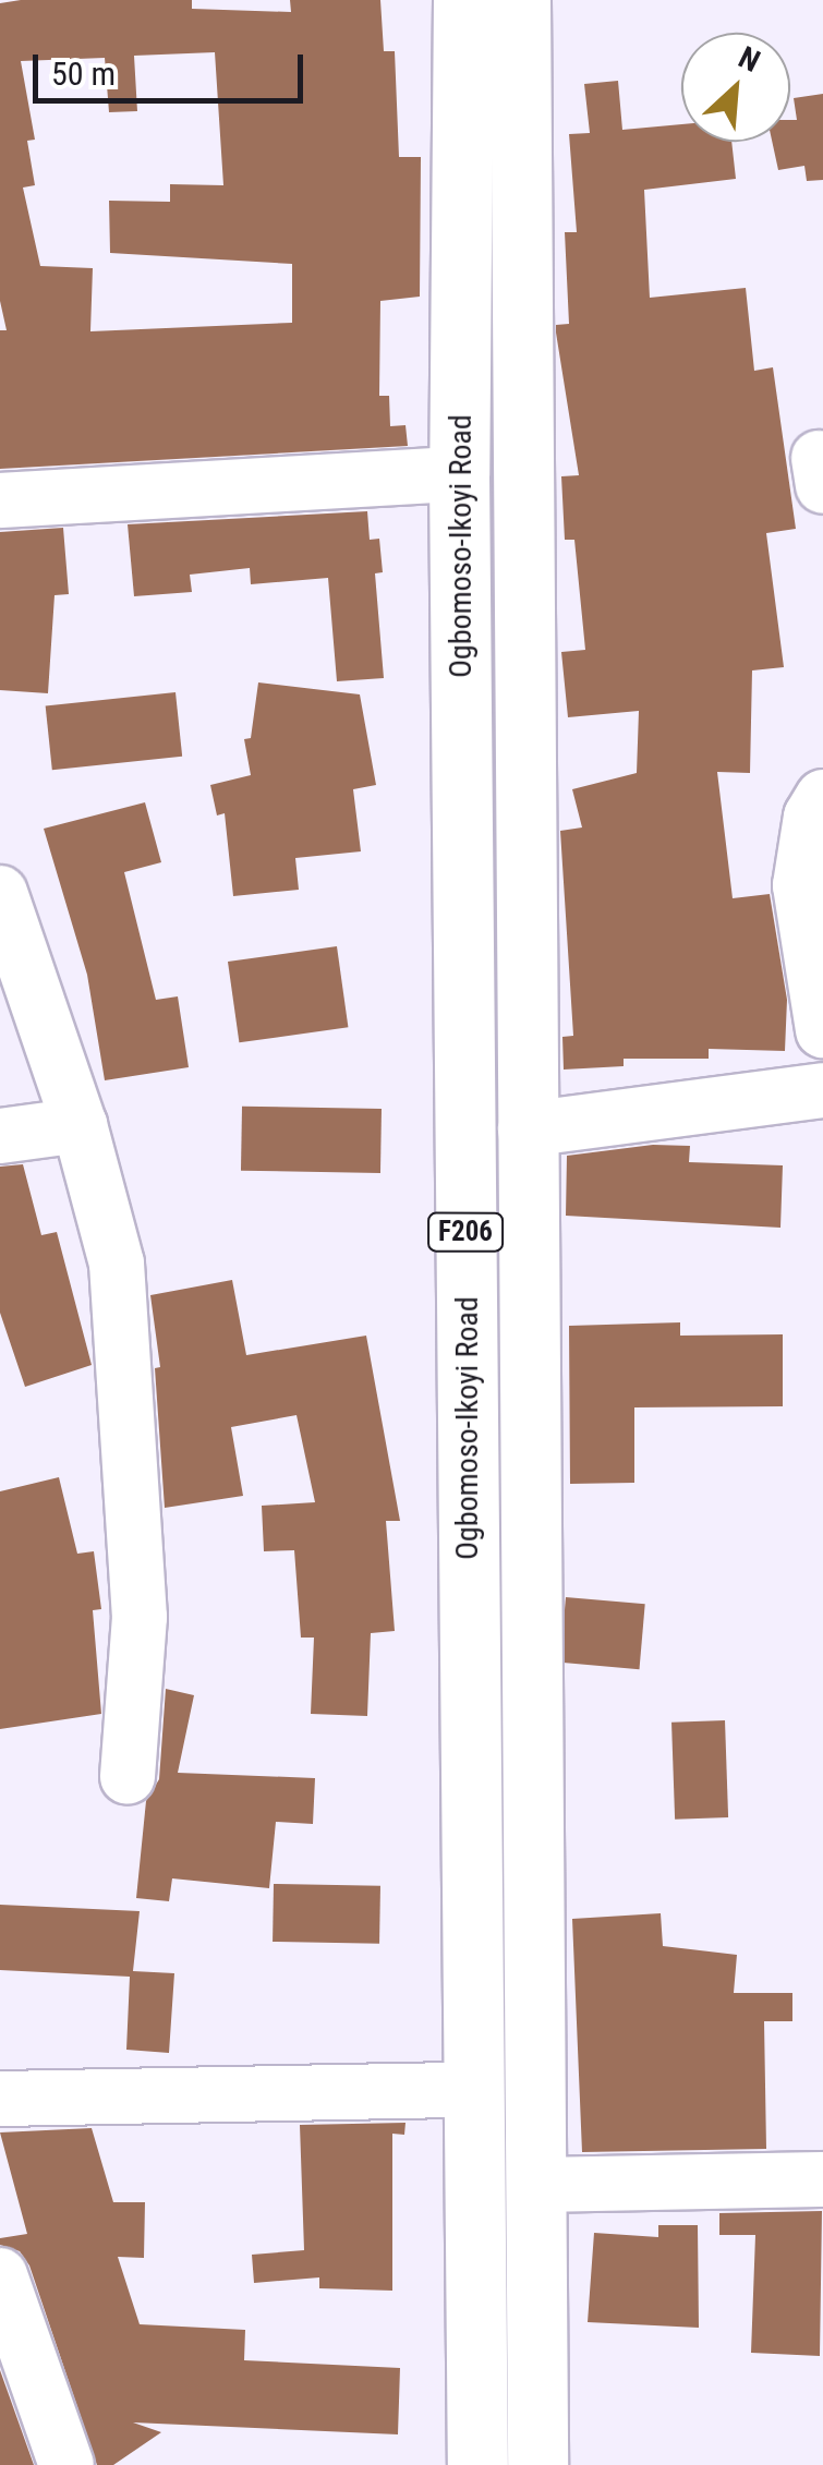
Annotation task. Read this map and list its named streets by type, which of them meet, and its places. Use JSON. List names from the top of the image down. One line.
{"streets":{"main road":["Ogbomoso-Ikoyi Road","F206"]},"scale_bar":"50 m","north":"top right"}
